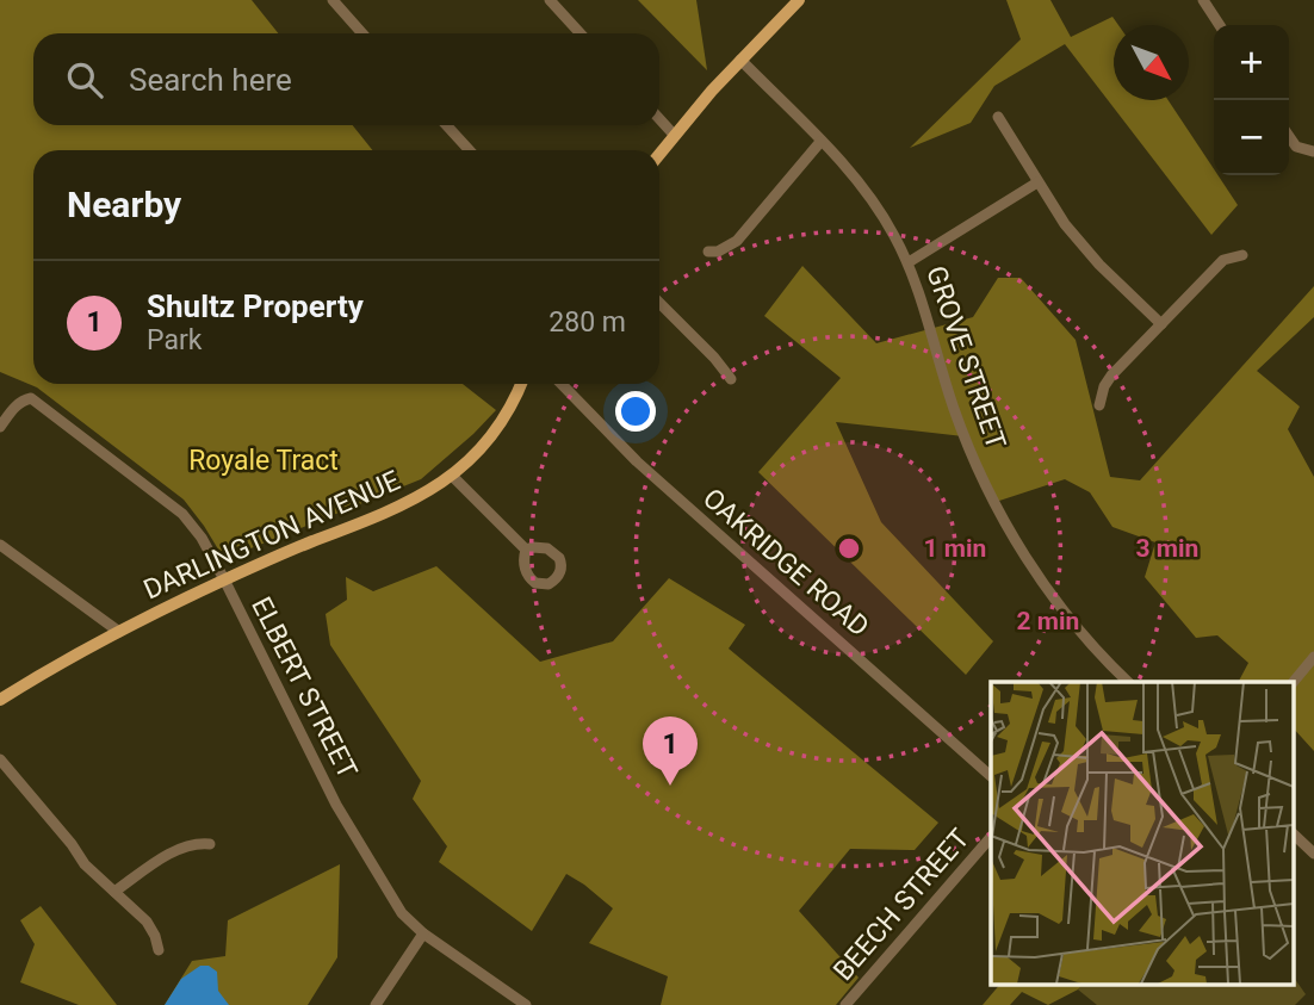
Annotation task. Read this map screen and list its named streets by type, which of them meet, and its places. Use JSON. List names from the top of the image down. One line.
{"streets":{"main road":["DARLINGTON AVENUE"],"street":["GROVE STREET","OAKRIDGE ROAD","ELBERT STREET","BEECH STREET"]},"crossings":[["DARLINGTON AVENUE","ELBERT STREET"]],"parks":["Royale Tract"],"north":"bottom right","page":{"map_buttons":["+","−"],"search":"Search here","heading":"Nearby","list":[{"mark":"1","name":"Shultz Property","note":"Park","value":"280 m"}],"pins":"1"},"rings":["1 min","3 min","2 min"]}
